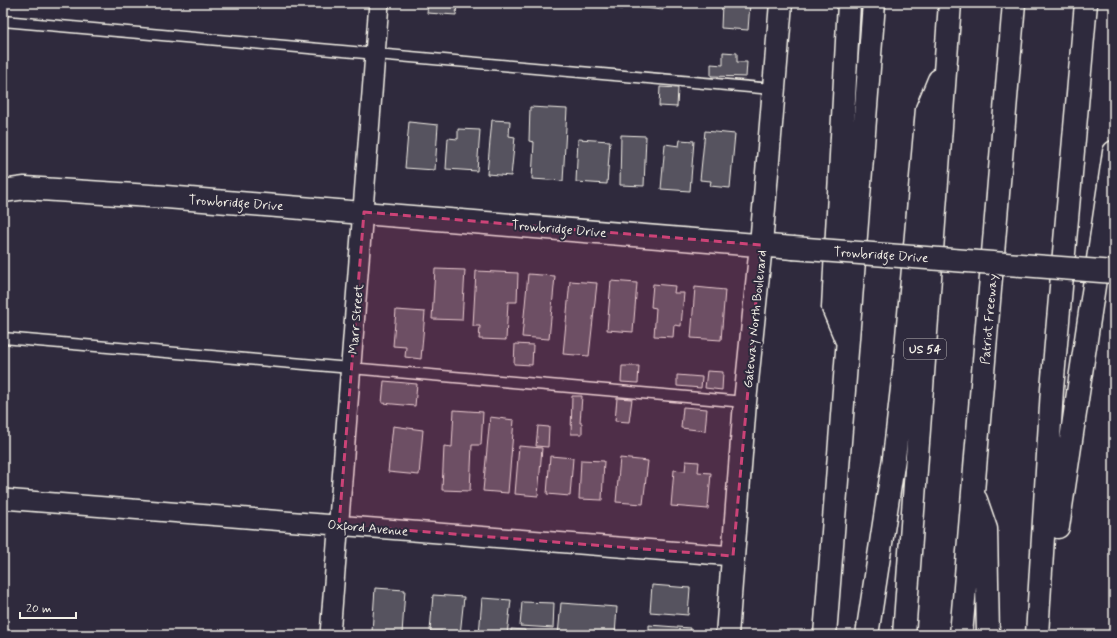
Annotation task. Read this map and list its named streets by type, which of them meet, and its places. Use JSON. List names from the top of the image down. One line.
{"streets":{"main road":["Trowbridge Drive","Gateway North Boulevard","Patriot Freeway","US 54"],"street":["Marr Street","Oxford Avenue"]},"crossings":[["Trowbridge Drive","Marr Street"],["Trowbridge Drive","Gateway North Boulevard"],["Marr Street","Oxford Avenue"],["Gateway North Boulevard","Oxford Avenue"]],"scale_bar":"20 m"}
